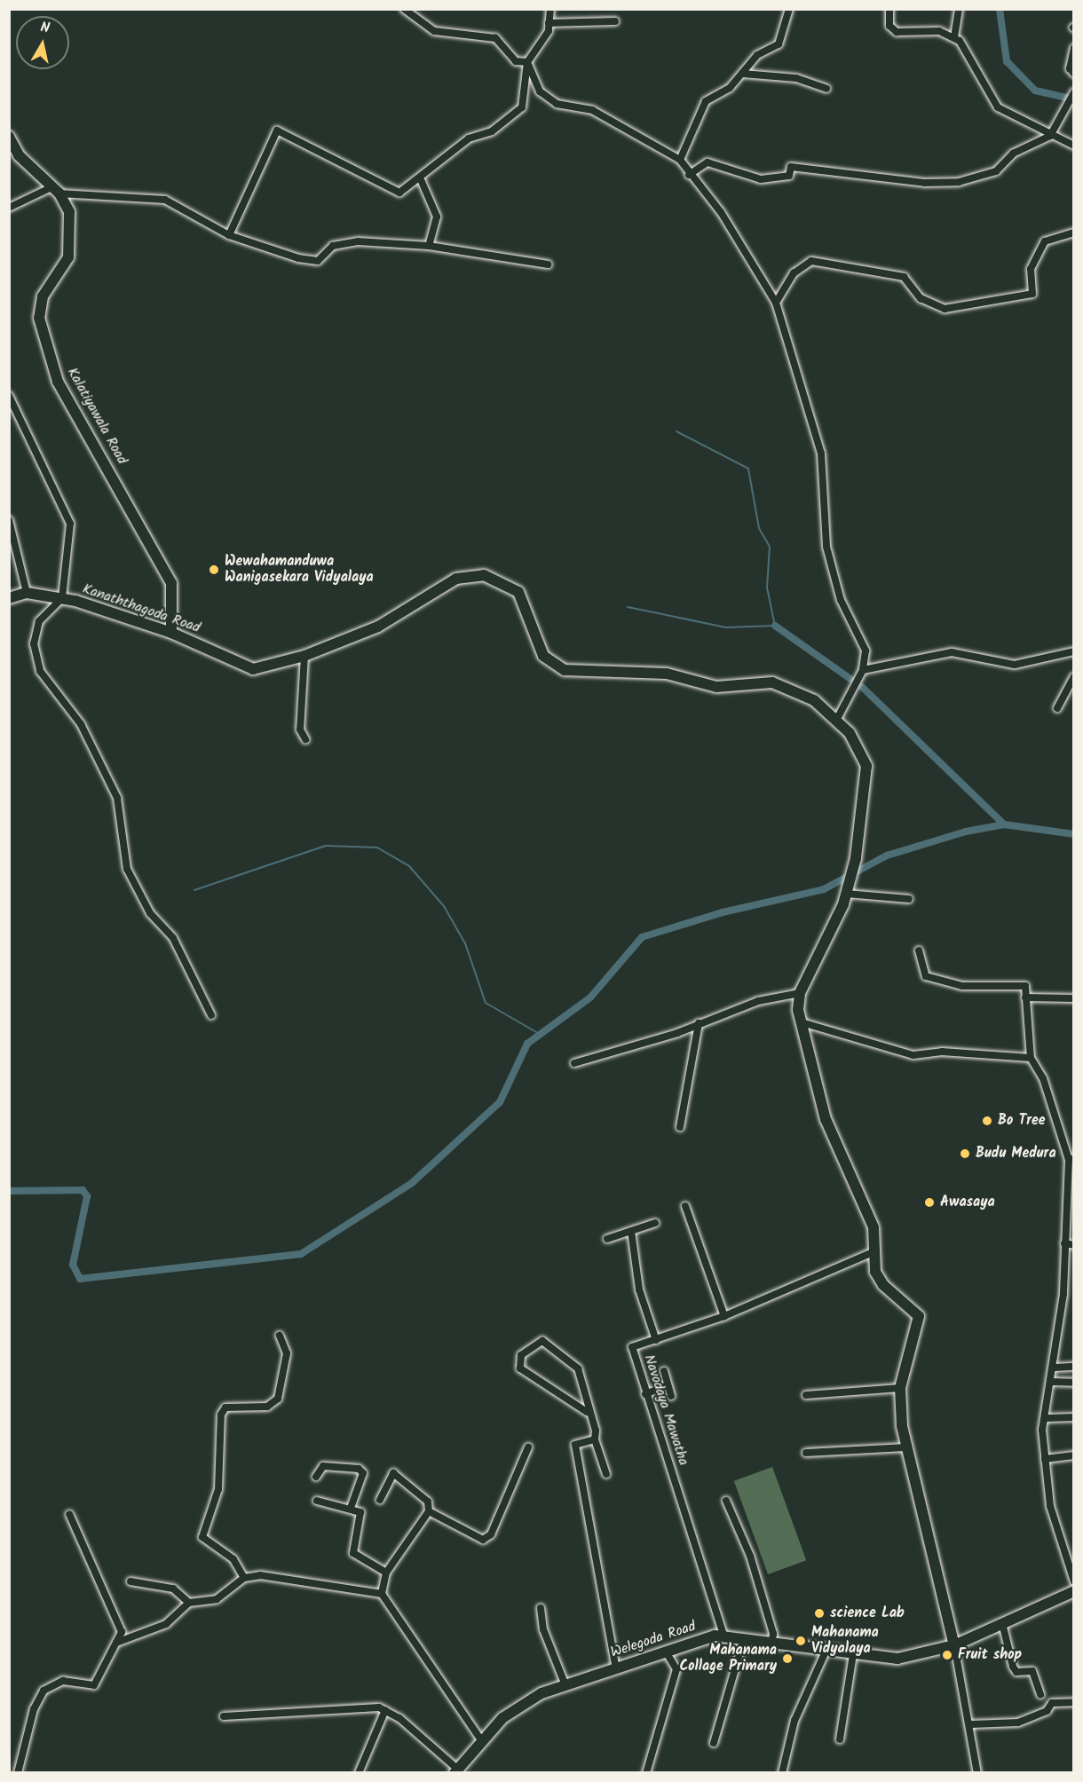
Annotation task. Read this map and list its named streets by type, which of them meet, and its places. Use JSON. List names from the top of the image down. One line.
{"streets":{"street":["Kalatiyawala Road","Kanaththagoda Road","Navodaya Mawatha","Welegoda Road"]},"crossings":[["Kalatiyawala Road","Kanaththagoda Road"],["Kanaththagoda Road","Navodaya Mawatha"],["Navodaya Mawatha","Welegoda Road"]],"places":["Wewahamanduwa Wanigasekara Vidyalaya","Bo Tree","Budu Medura","Awasaya","science Lab","Mahanama Vidyalaya","Fruit shop","Mahanama Collage Primary"],"north":"top"}
